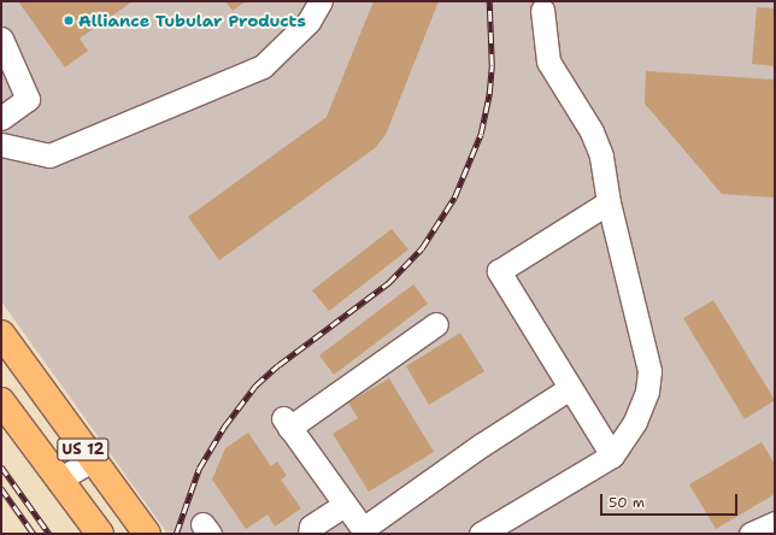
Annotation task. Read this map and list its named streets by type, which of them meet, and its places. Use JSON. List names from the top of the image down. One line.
{"streets":{"main road":["US 12"]},"places":["Alliance Tubular Products"],"scale_bar":"50 m"}
